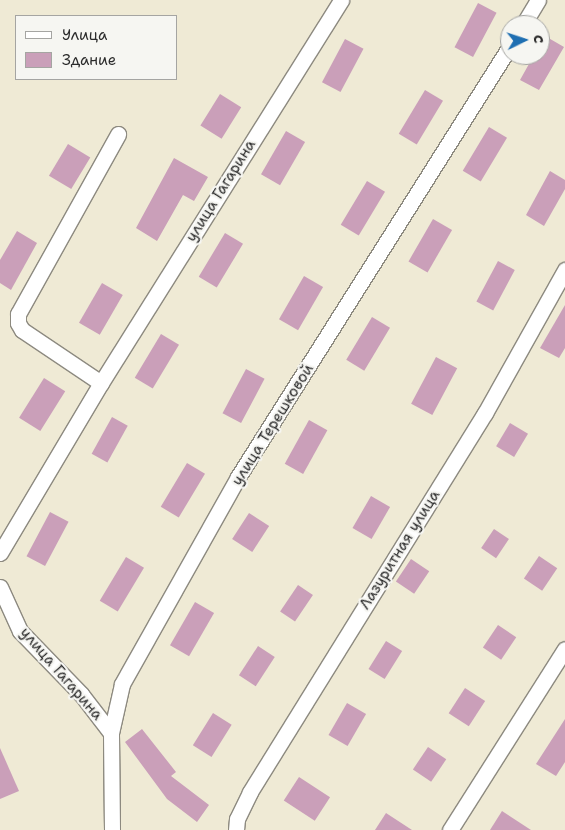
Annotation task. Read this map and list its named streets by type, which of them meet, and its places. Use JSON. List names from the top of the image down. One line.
{"streets":{"street":["улица Гагарина","улица Терешковой","Лазуритная улица"]},"crossings":[["улица Гагарина","улица Терешковой"]],"legend":["Улица","Здание"],"north":"right"}
